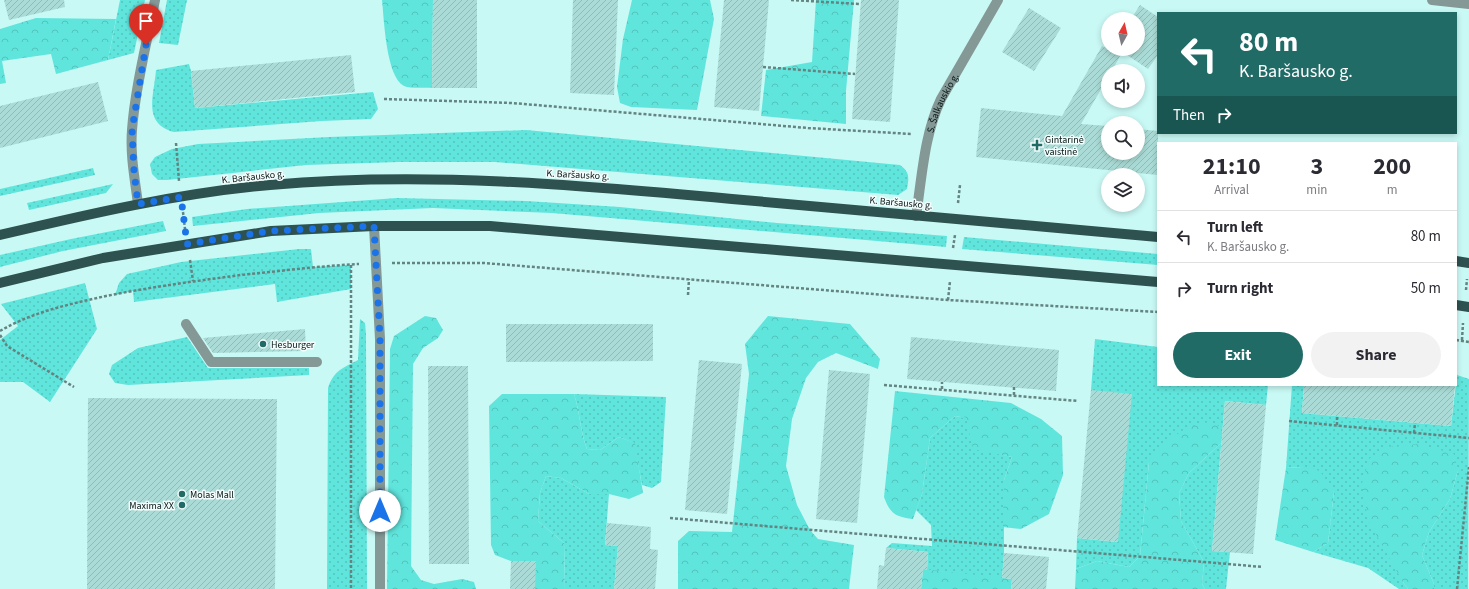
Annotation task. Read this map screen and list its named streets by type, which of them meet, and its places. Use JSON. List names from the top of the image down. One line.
{"streets":{"main road":["K. Baršausko g."],"street":["S. Šalkauskio g."]},"crossings":[["S. Šalkauskio g.","K. Baršausko g."]],"places":{"health":["Gintarinė vaistinė"],"other":["Hesburger","Molas Mall","Maxima XX"]},"north":"top","page":{"turn":["80 m","K. Baršausko g."],"then":"Then","eta":["21:10","Arrival","3","min","200","m"],"list":[{"name":"Turn left","note":"K. Baršausko g.","value":"80 m"},{"name":"Turn right","value":"50 m"}],"buttons":["Exit","Share"]}}
